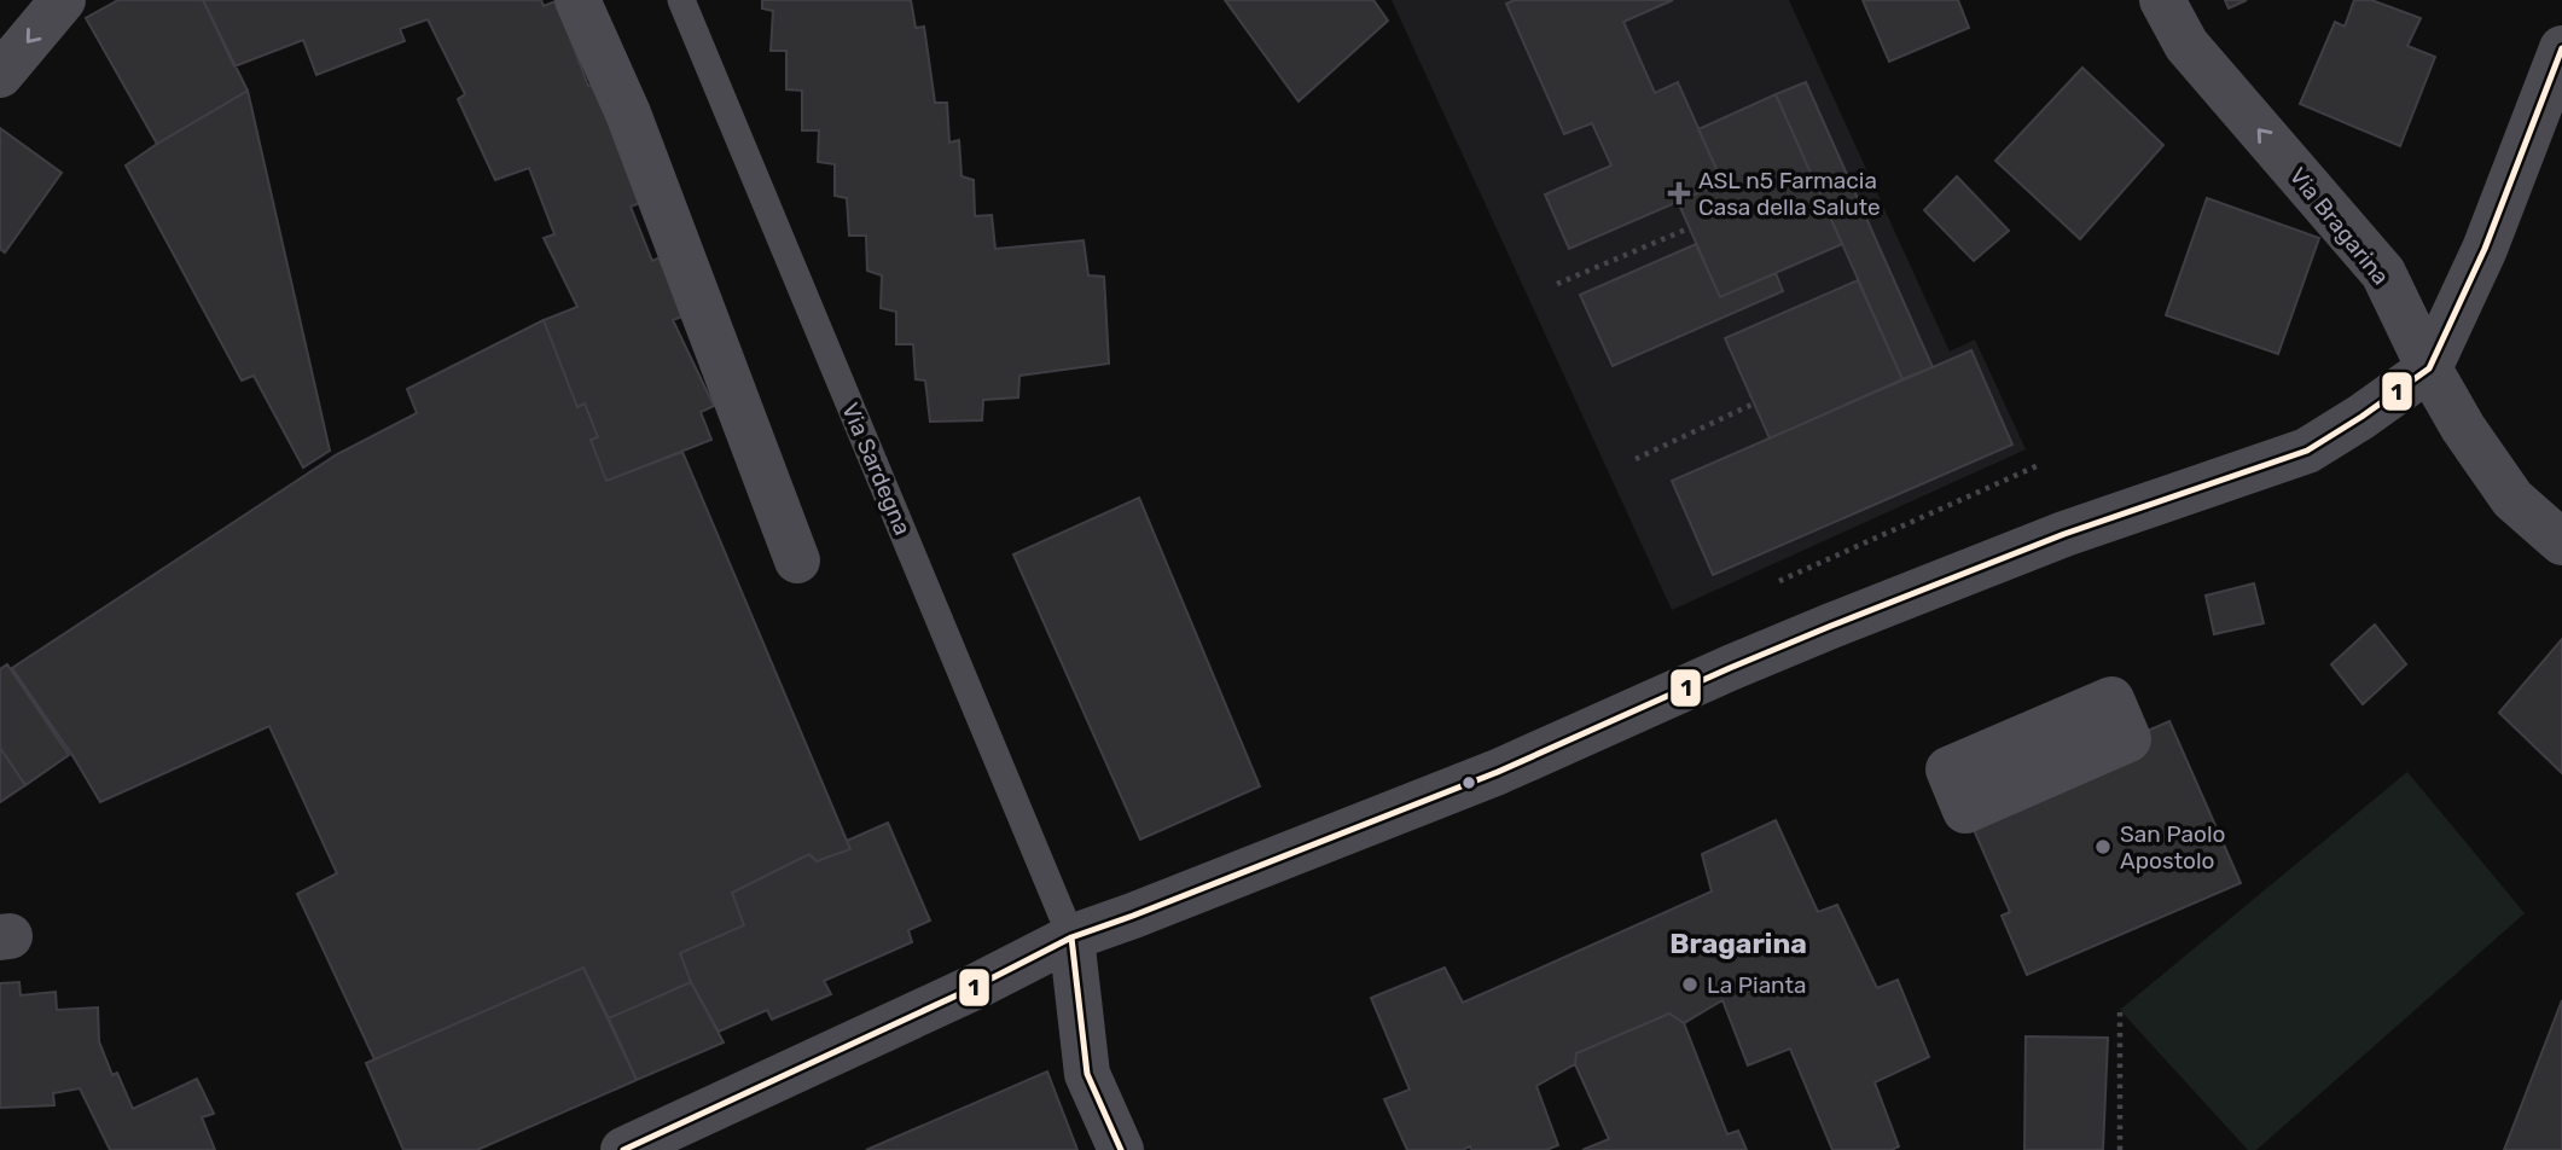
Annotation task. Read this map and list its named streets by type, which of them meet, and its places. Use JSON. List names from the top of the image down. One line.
{"streets":{"street":["Via Bragarina"],"lane":["Via Sardegna"]},"one_way":["Via Bragarina"],"districts":["Bragarina"],"places":{"health":["ASL n5 Farmacia Casa della Salute"],"other":["San Paolo Apostolo","La Pianta"]},"lines":["transit line 1"]}
